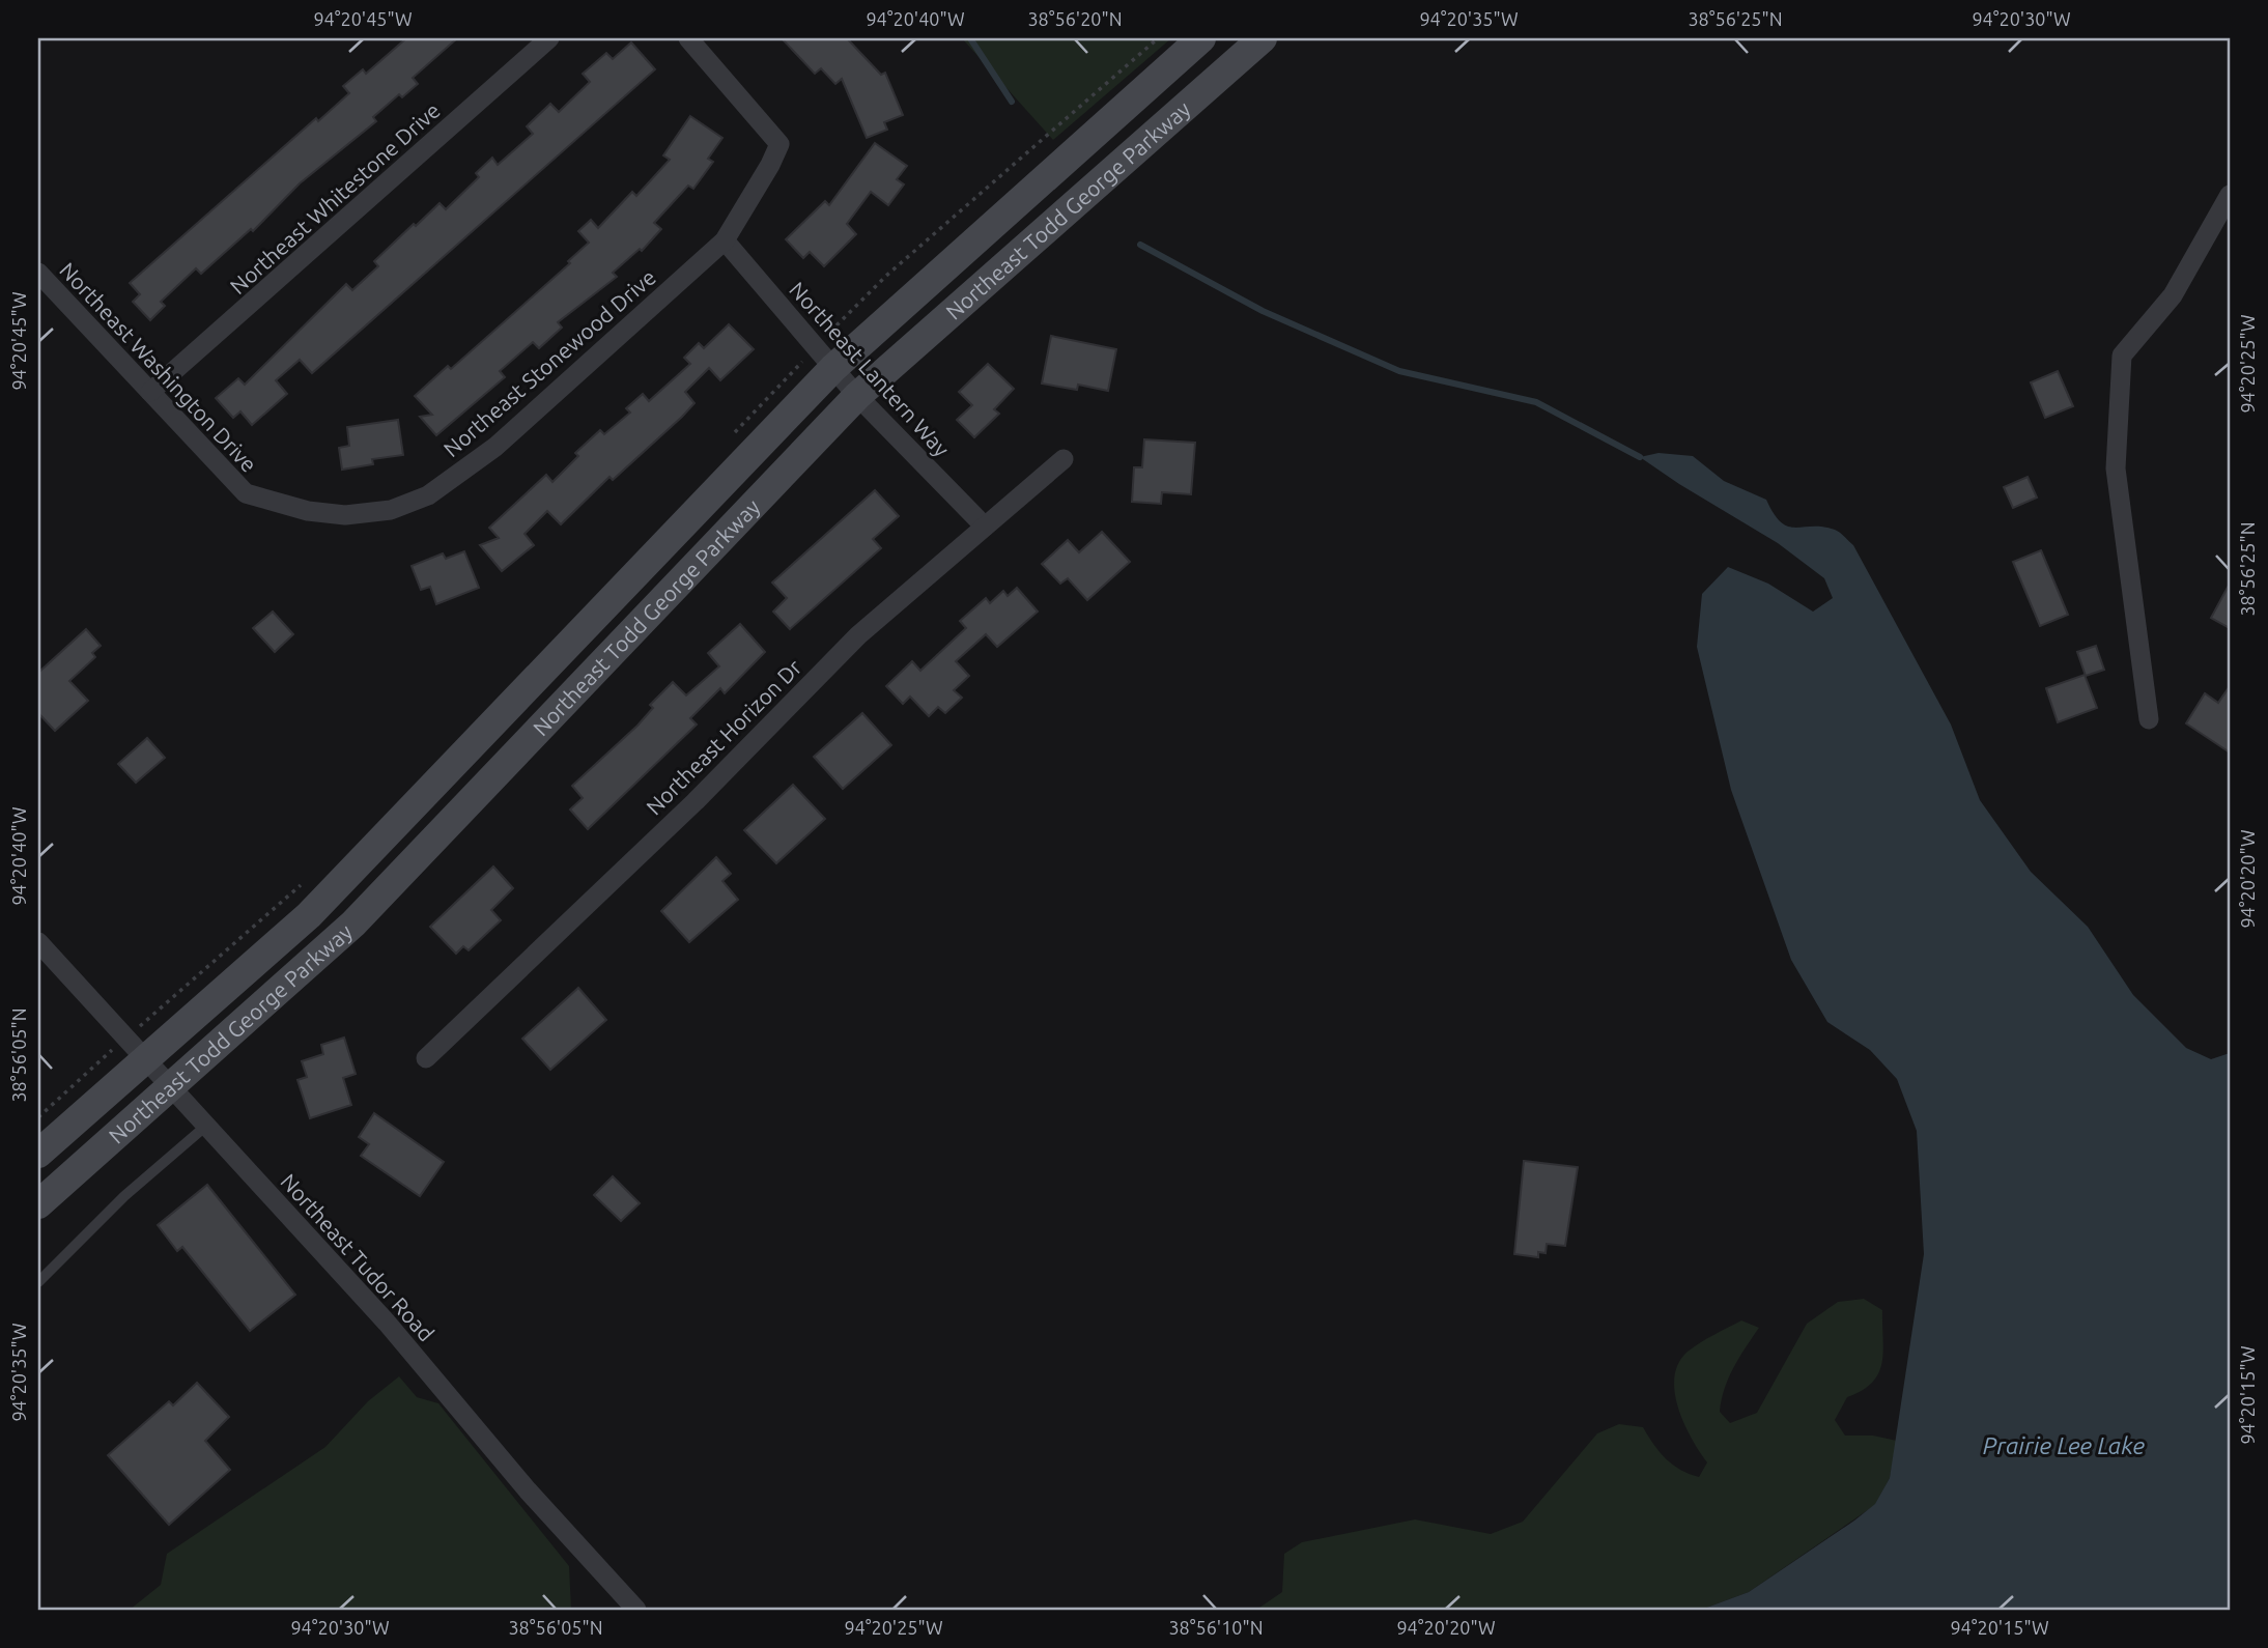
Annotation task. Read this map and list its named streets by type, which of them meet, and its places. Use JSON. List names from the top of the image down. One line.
{"streets":{"main road":["Northeast Todd George Parkway"],"street":["Northeast Whitestone Drive","Northeast Stonewood Drive","Northeast Washington Drive","Northeast Lantern Way","Northeast Horizon Dr","Northeast Tudor Road"]},"crossings":[["Northeast Whitestone Drive","Northeast Washington Drive"],["Northeast Todd George Parkway","Northeast Lantern Way"],["Northeast Todd George Parkway","Northeast Tudor Road"],["Northeast Stonewood Drive","Northeast Washington Drive"],["Northeast Stonewood Drive","Northeast Lantern Way"],["Northeast Lantern Way","Northeast Horizon Dr"]],"water":["Prairie Lee Lake"],"coordinates":["94°20'45\"W","94°20'40\"W","38°56'20\"N","94°20'35\"W","38°56'25\"N","94°20'30\"W","94°20'25\"W","94°20'20\"W","38°56'05\"N","94°20'15\"W","38°56'10\"N"]}
